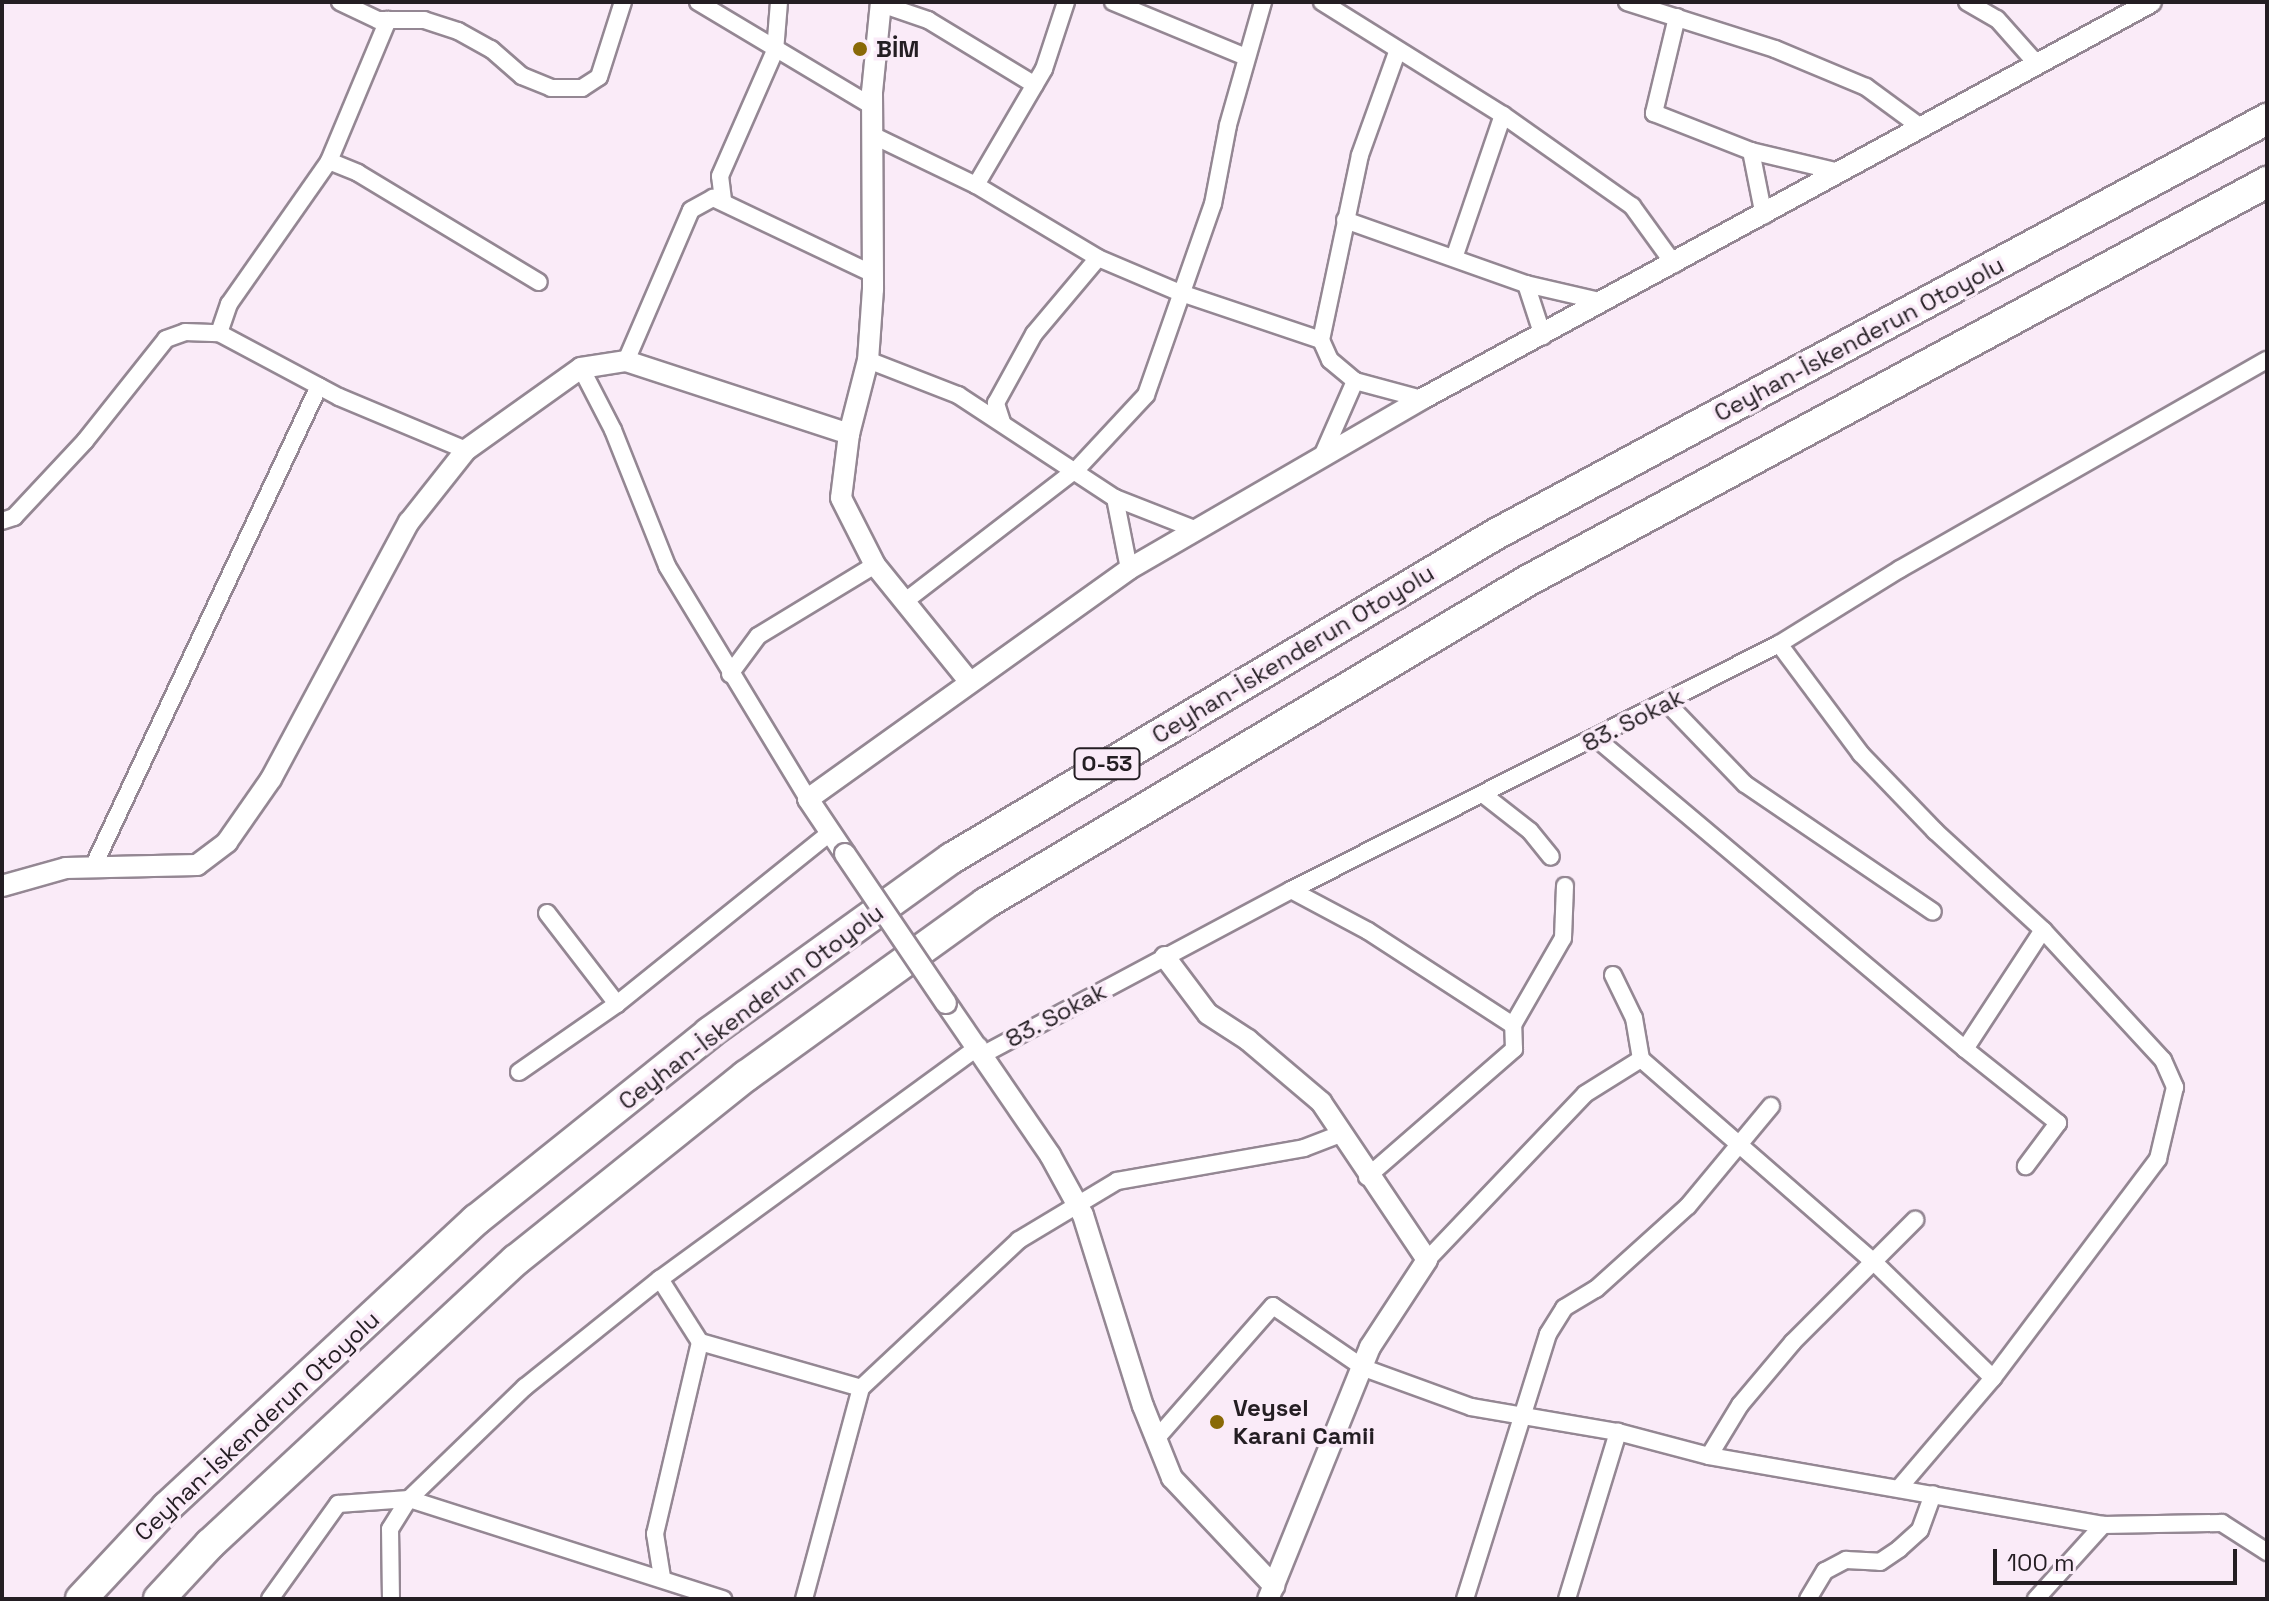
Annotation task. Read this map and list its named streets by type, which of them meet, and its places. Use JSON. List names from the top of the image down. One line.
{"streets":{"highway":["Ceyhan-İskenderun Otoyolu","O-53"],"street":["83. Sokak"]},"places":["BİM","Veysel Karani Camii"],"scale_bar":"100 m"}
